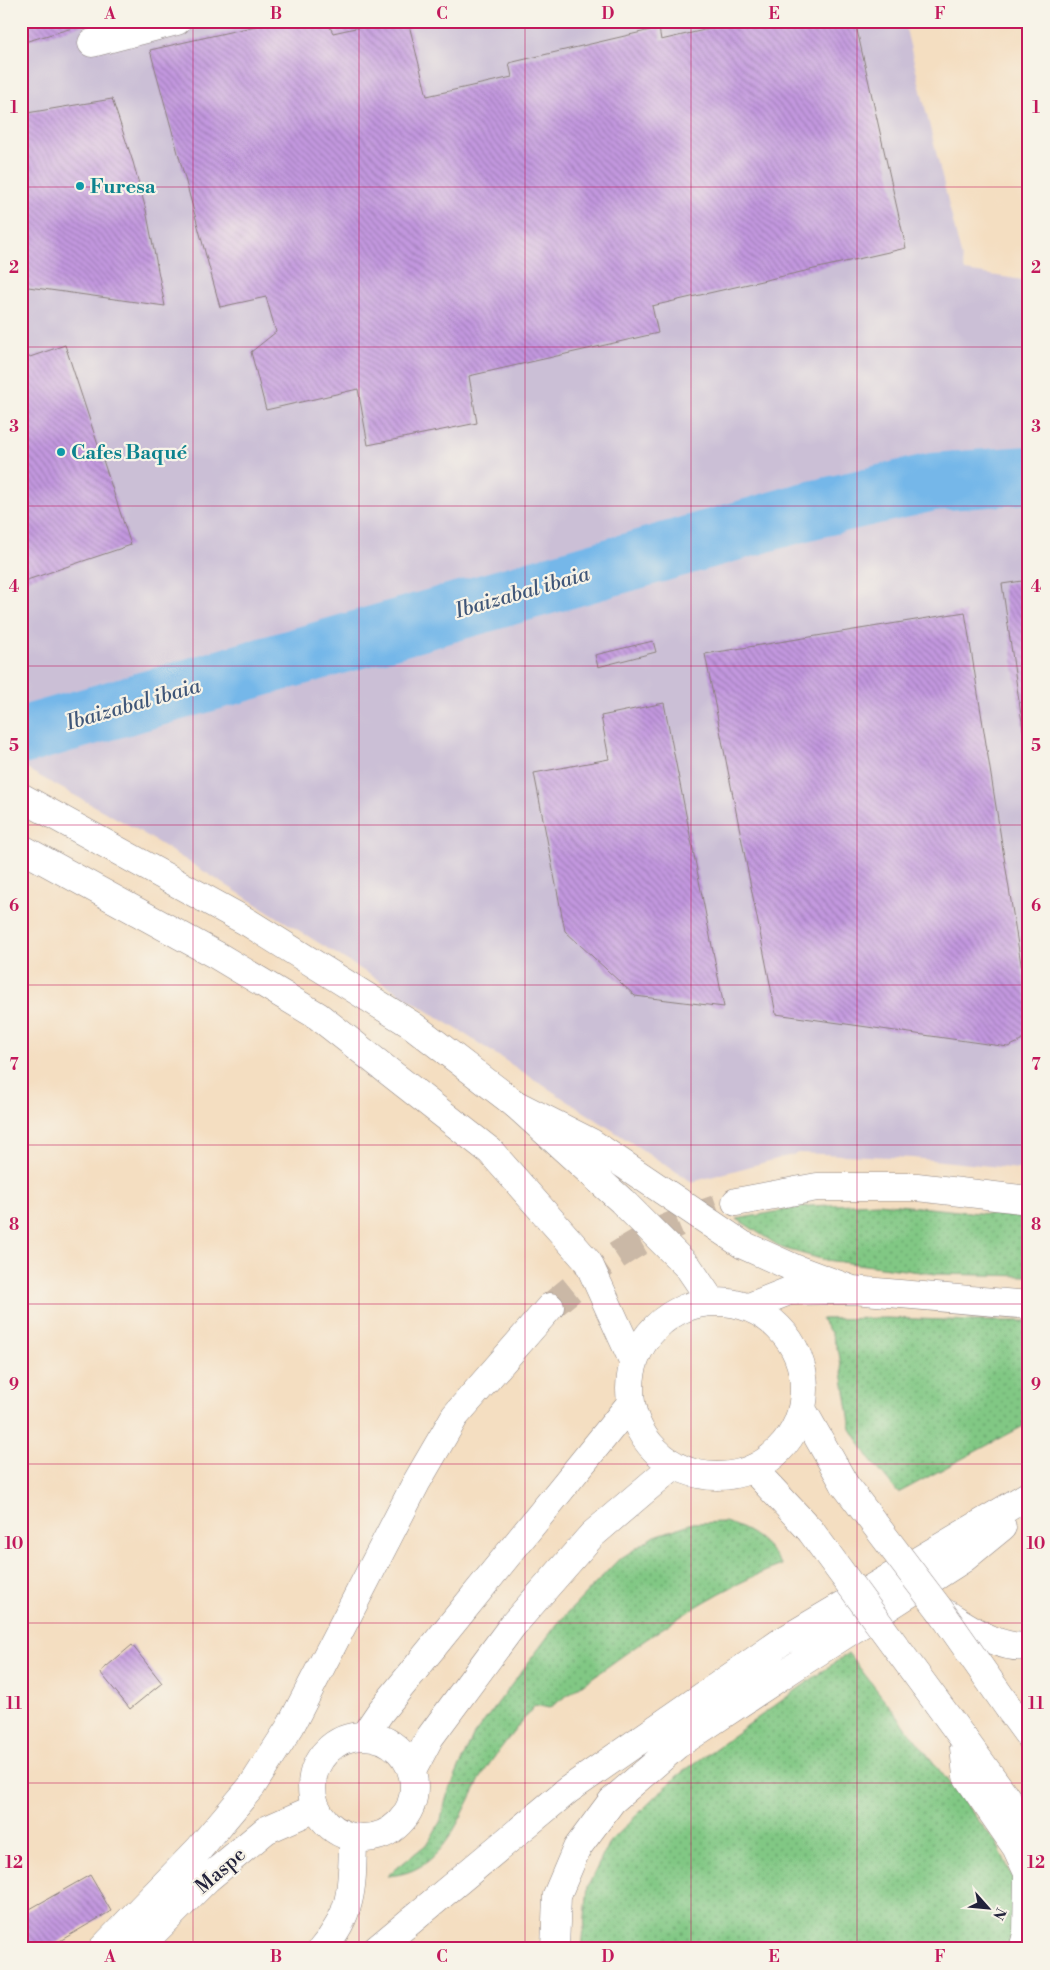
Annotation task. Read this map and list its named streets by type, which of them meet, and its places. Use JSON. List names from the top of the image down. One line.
{"streets":{"main road":["Maspe"]},"water":["Ibaizabal ibaia"],"places":["Furesa","Cafes Baqué"],"north":"bottom right","grid":{"columns":["A","B","C","D","E","F"],"rows":["1","2","3","4","5","6","7","8","9","10","11","12"]}}
